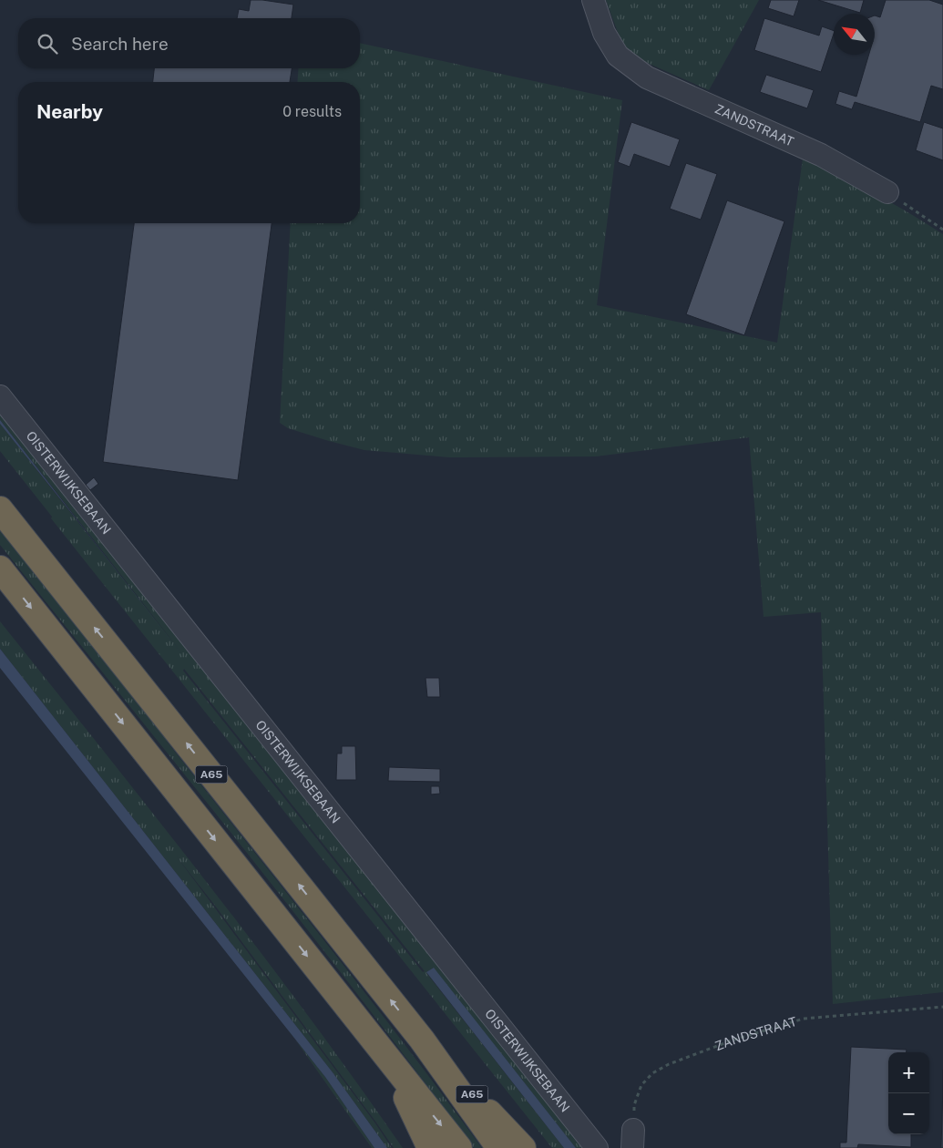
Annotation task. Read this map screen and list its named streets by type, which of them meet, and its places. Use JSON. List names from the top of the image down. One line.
{"streets":{"highway":["A65"],"street":["ZANDSTRAAT","OISTERWIJKSEBAAN"]},"north":"top left","page":{"search":"Search here","heading":["Nearby","0 results"],"map_buttons":["+","−"]}}
